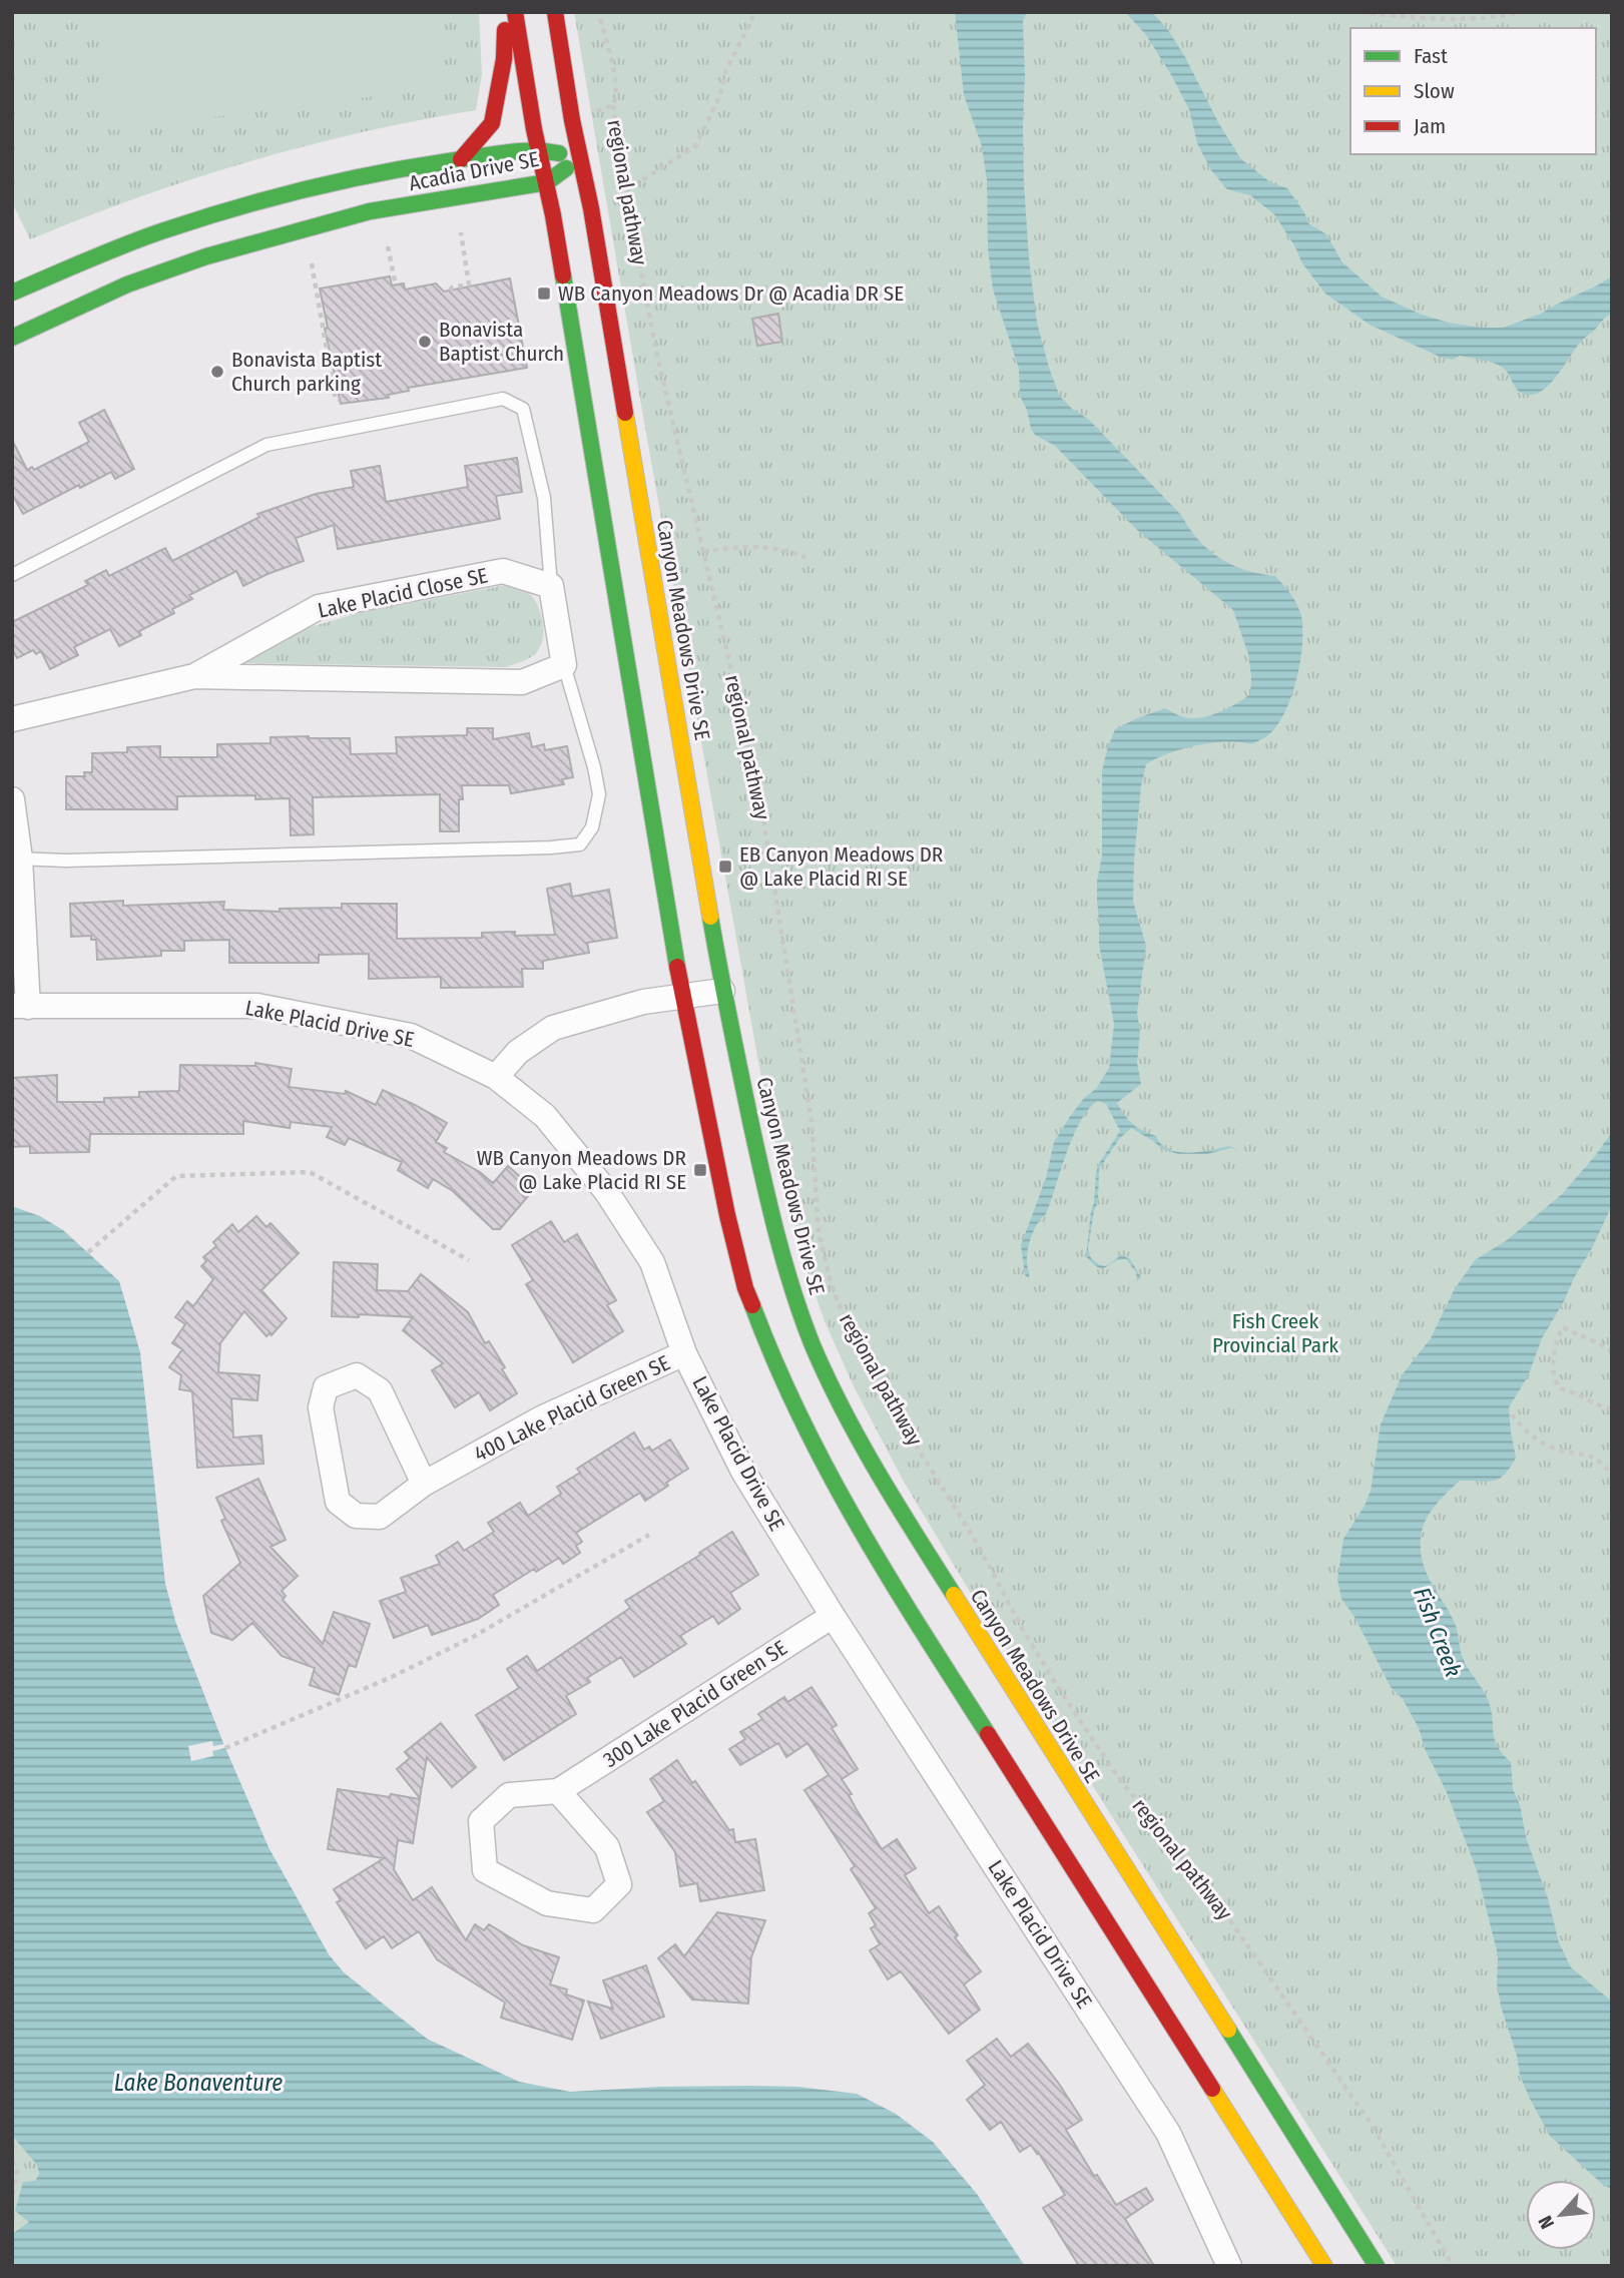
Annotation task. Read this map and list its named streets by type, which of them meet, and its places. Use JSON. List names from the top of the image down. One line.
{"streets":{"main road":["Acadia Drive SE","Canyon Meadows Drive SE"],"street":["Lake Placid Close SE","Lake Placid Drive SE","400 Lake Placid Green SE","300 Lake Placid Green SE"],"path":["regional pathway"]},"crossings":[["Acadia Drive SE","Canyon Meadows Drive SE"],["Lake Placid Drive SE","400 Lake Placid Green SE"],["Lake Placid Drive SE","300 Lake Placid Green SE"]],"water":["Fish Creek","Lake Bonaventure"],"parks":["Fish Creek Provincial Park"],"places":{"transit":["WB Canyon Meadows Dr @ Acadia DR SE","EB Canyon Meadows DR @ Lake Placid RI SE","WB Canyon Meadows DR @ Lake Placid RI SE"],"other":["Bonavista Baptist Church","Bonavista Baptist Church parking"]},"legend":["Fast","Slow","Jam"],"north":"bottom left"}
